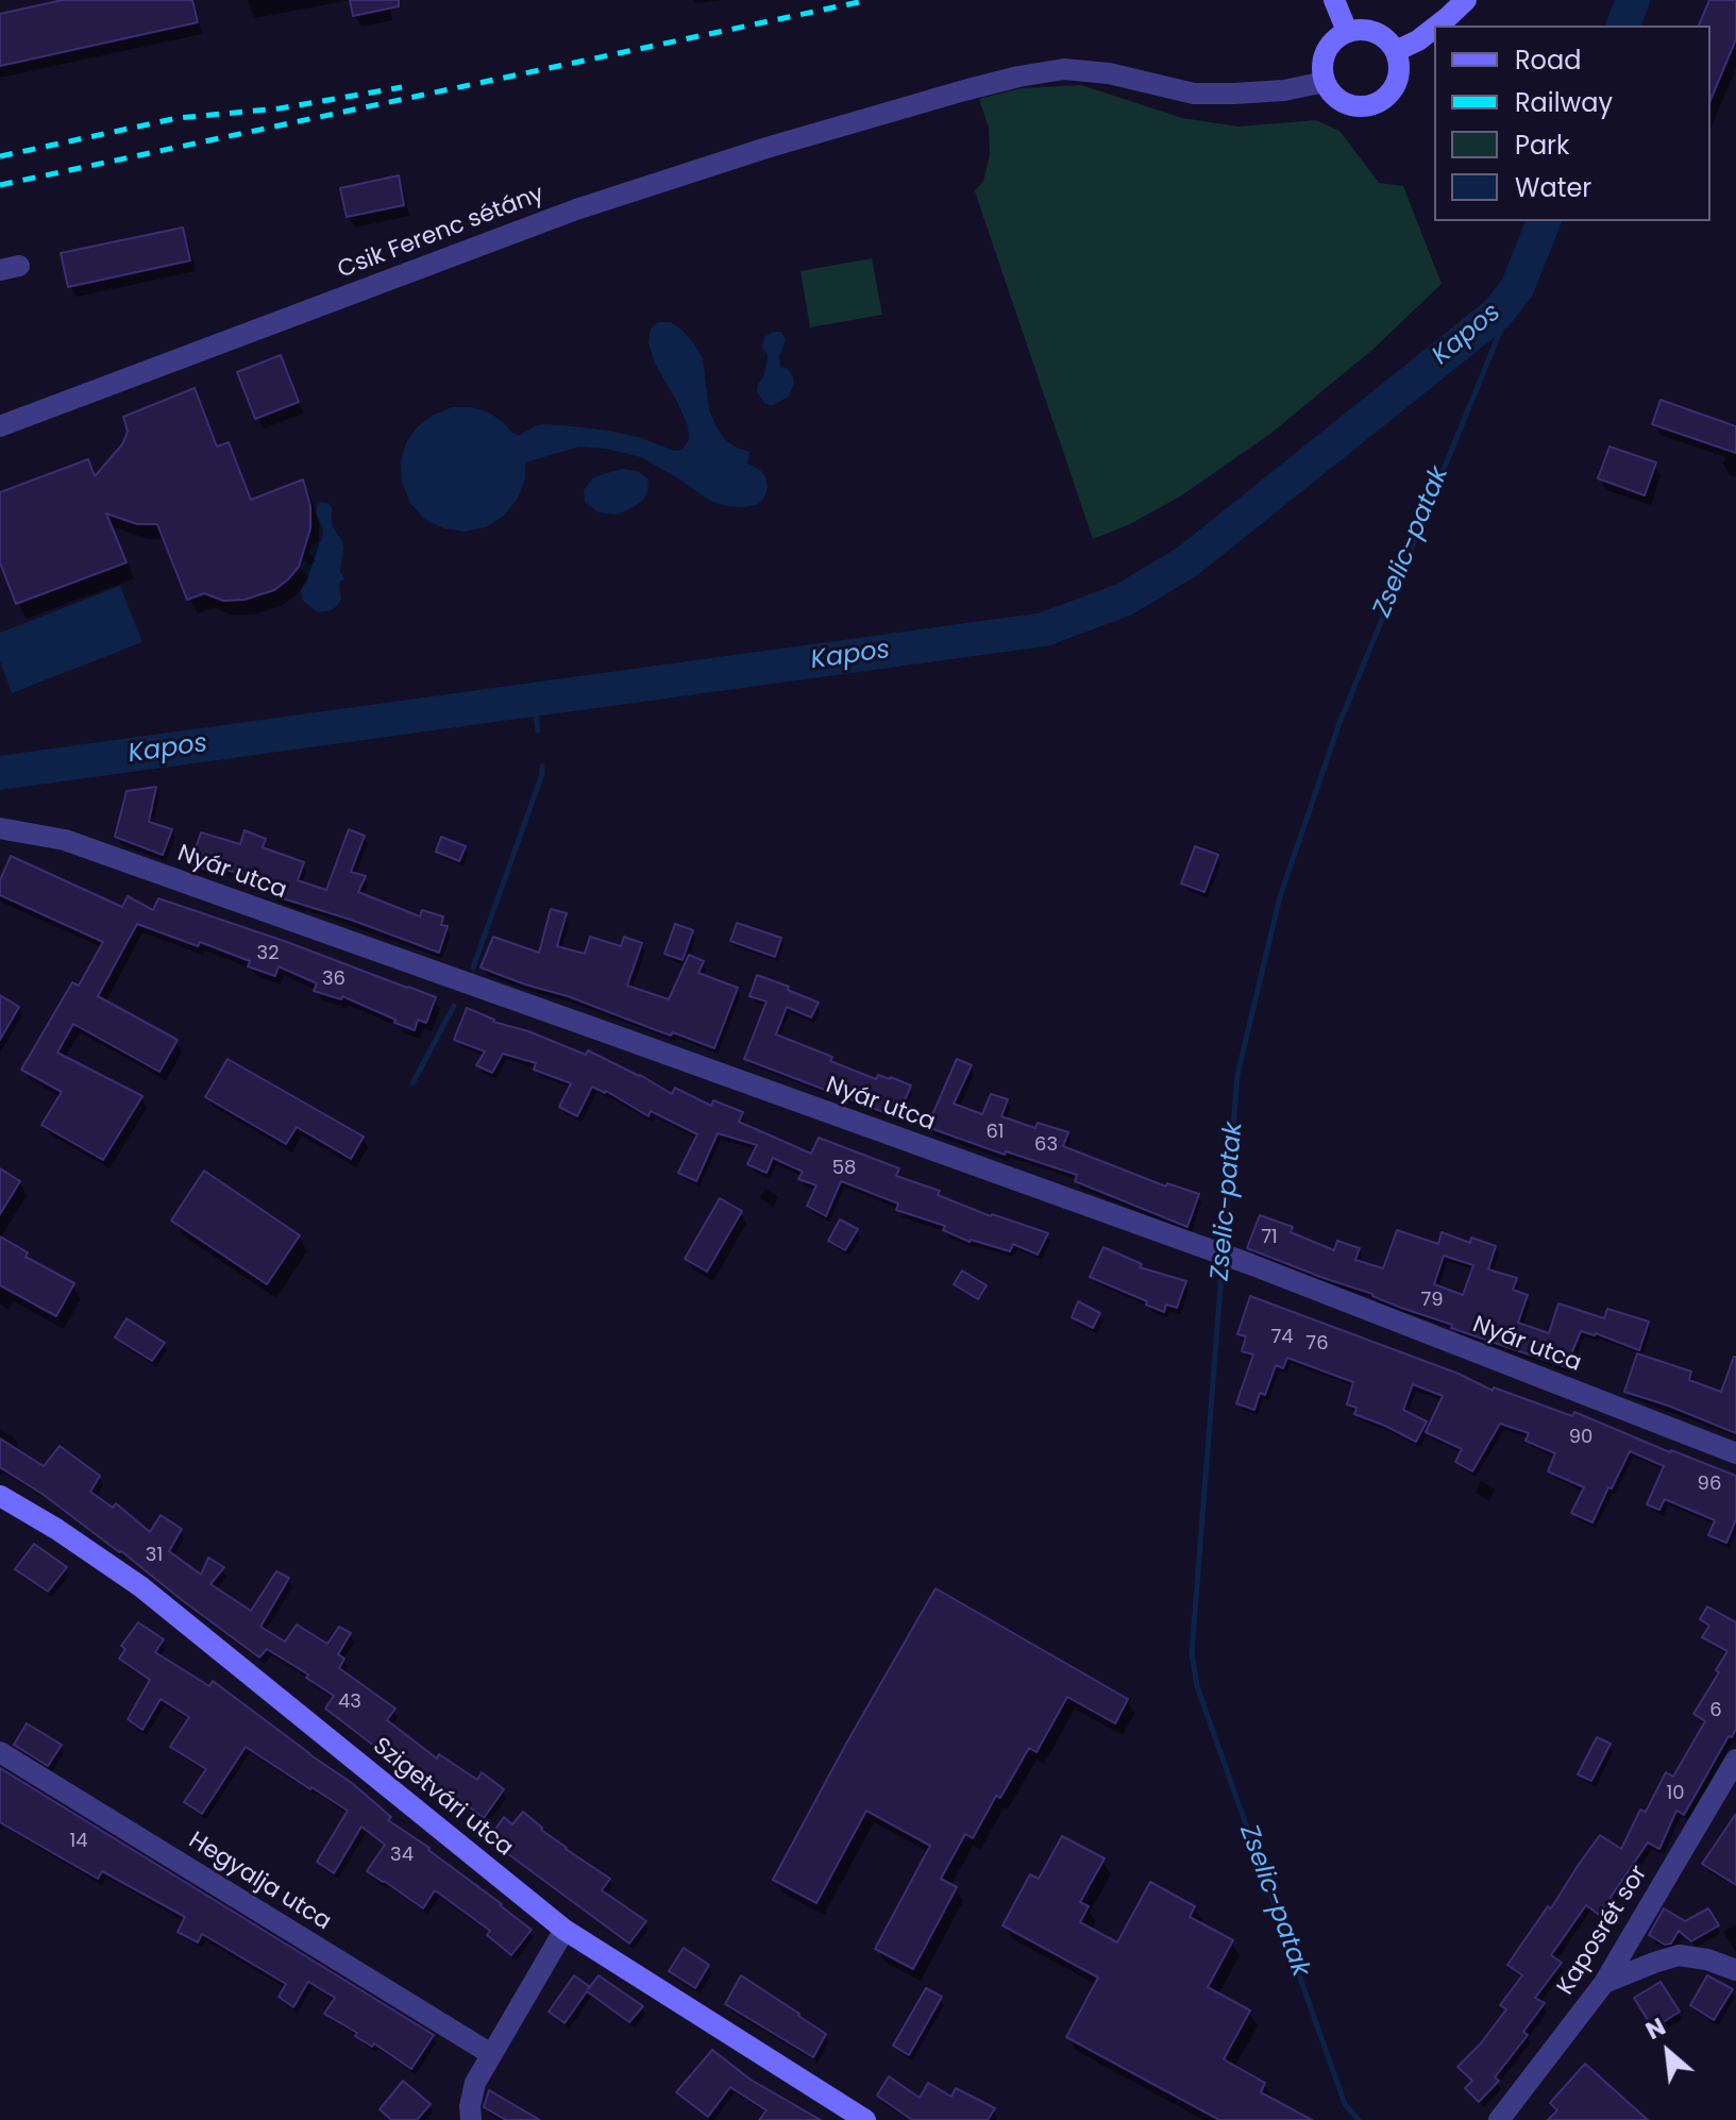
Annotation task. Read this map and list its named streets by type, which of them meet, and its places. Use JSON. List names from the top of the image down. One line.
{"streets":{"street":["Csik Ferenc sétány","Nyár utca","Szigetvári utca","Hegyalja utca","Kaposrét sor"]},"water":["Kapos","Zselic-patak"],"house_numbers":["32","36","61","63","58","71","79","74","76","90","96","31","43","6","10","14","34"],"legend":["Road","Railway","Park","Water"],"north":"top left"}
